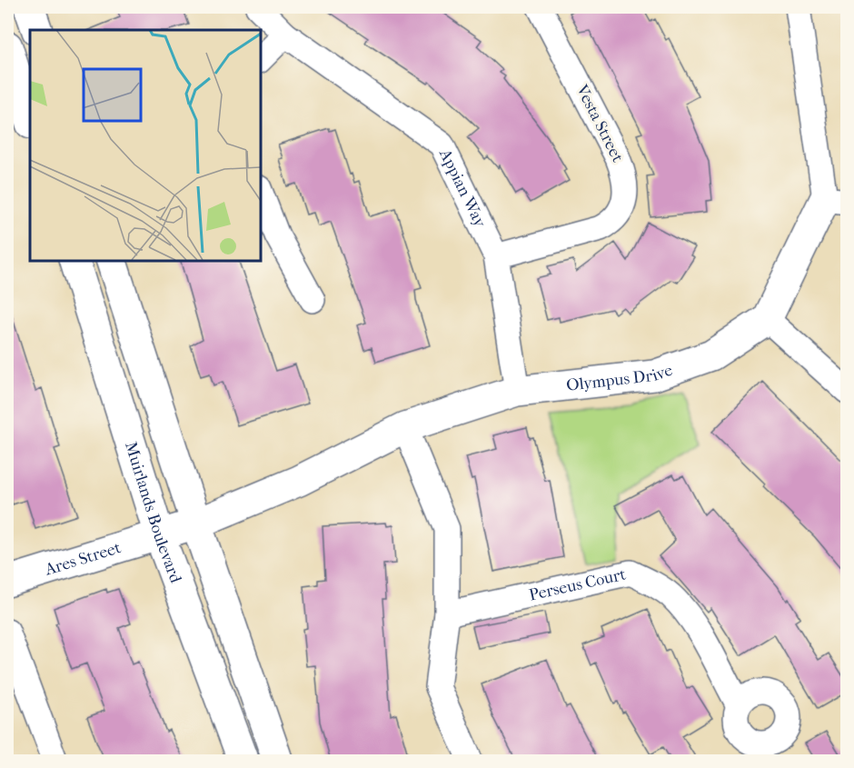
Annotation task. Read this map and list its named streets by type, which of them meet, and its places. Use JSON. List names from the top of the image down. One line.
{"streets":{"main road":["Olympus Drive","Muirlands Boulevard","Ares Street"],"street":["Vesta Street","Appian Way","Perseus Court"]},"crossings":[["Vesta Street","Appian Way"],["Appian Way","Olympus Drive"],["Olympus Drive","Muirlands Boulevard"],["Olympus Drive","Ares Street"],["Muirlands Boulevard","Ares Street"]]}
